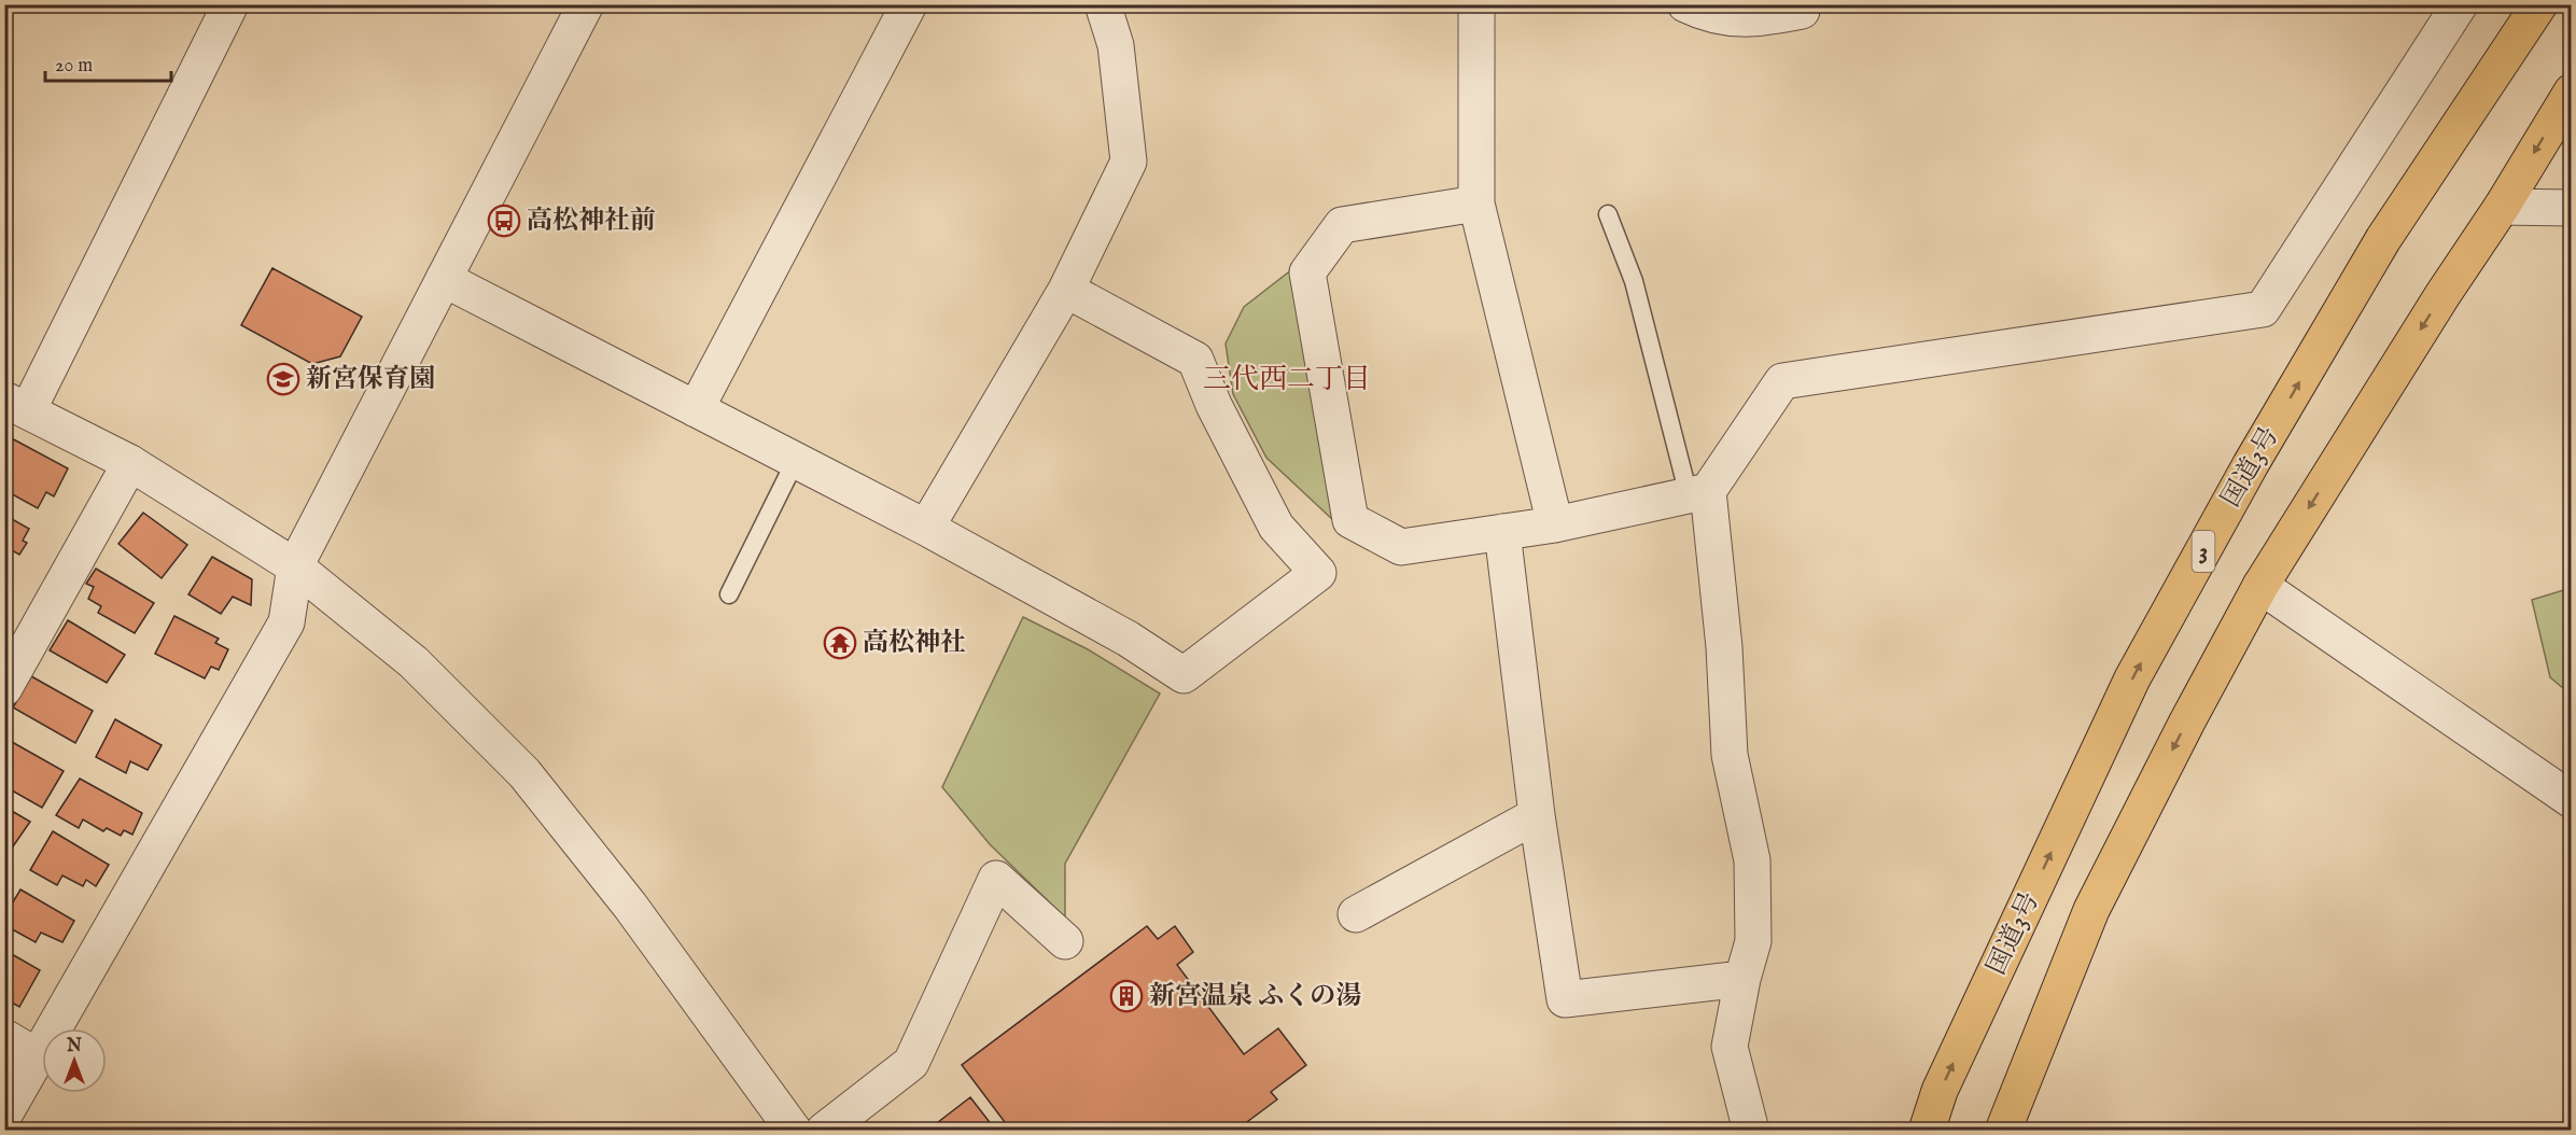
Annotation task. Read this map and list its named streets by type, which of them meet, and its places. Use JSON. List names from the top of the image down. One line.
{"streets":{"highway":["国道3号","3"]},"districts":["三代西二丁目"],"places":{"bus stop":["高松神社前"],"school or university":["新宮保育園"],"temple":["高松神社"],"building":["新宮温泉 ふくの湯"]},"scale_bar":"20 m","north":"top"}
